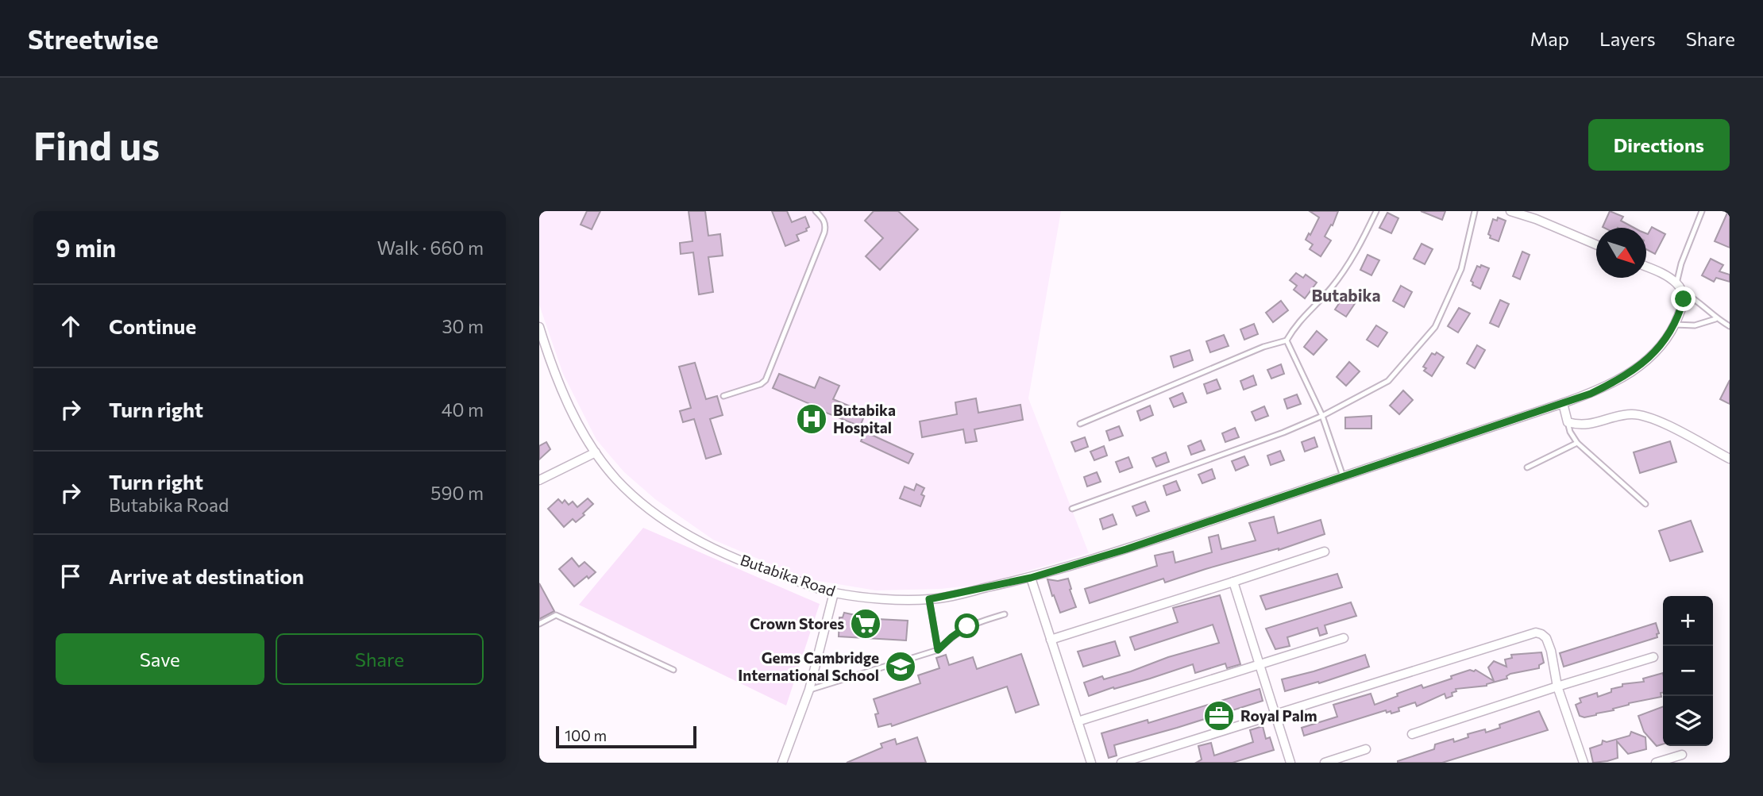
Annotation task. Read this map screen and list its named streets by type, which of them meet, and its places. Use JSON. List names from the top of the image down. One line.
{"streets":{"street":["Butabika Road"]},"districts":["Butabika"],"places":{"hospital":["Butabika Hospital"],"supermarket":["Crown Stores"],"school or university":["Gems Cambridge International School"],"office":["Royal Palm"]},"scale_bar":"100 m","north":"bottom right","page":{"header":"Streetwise","nav":["Map","Layers","Share"],"buttons":["Directions",["Save","Share"]],"title":"Find us","heading":["9 min","Walk · 660 m"],"list":[["Continue","30 m"],["Turn right","40 m"],["Turn right","Butabika Road","590 m"],"Arrive at destination"],"map_buttons":["+","−"],"scale":"100 m"}}
